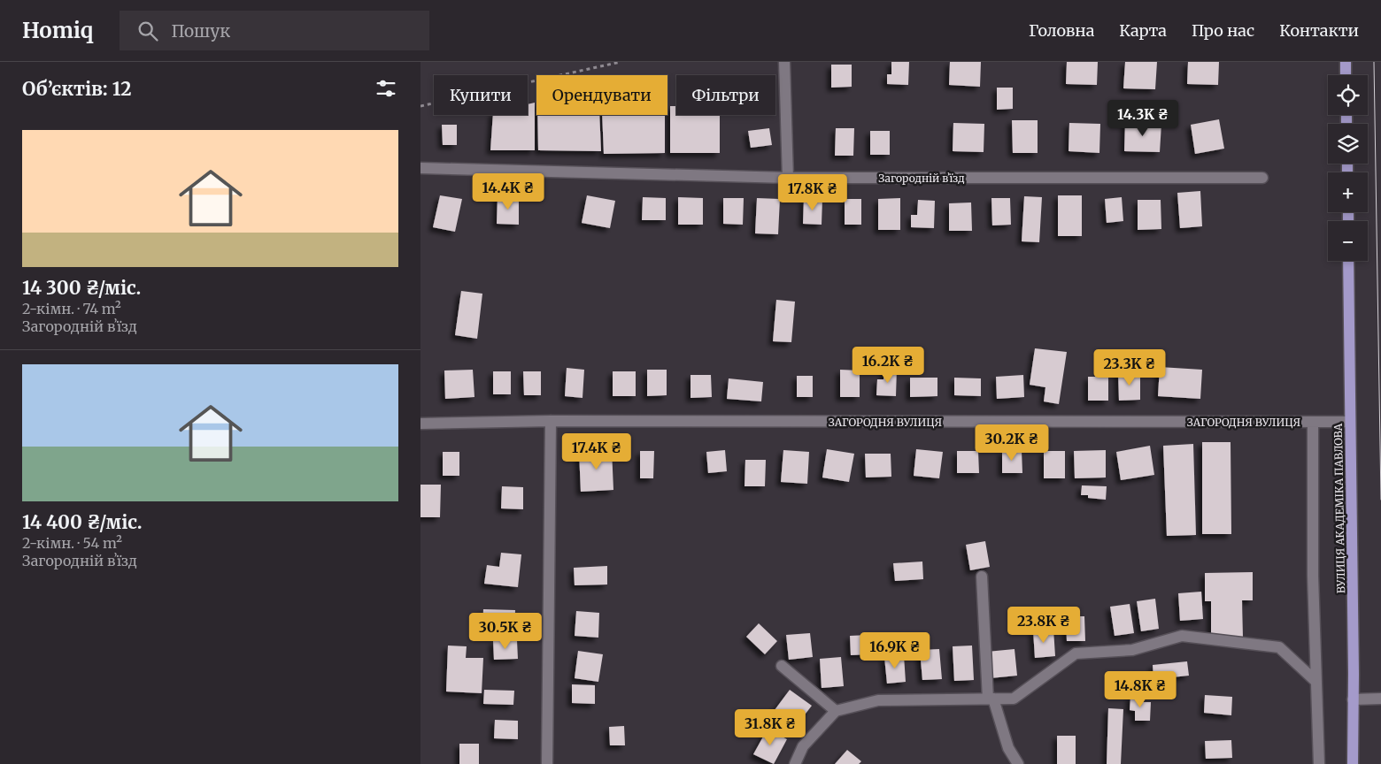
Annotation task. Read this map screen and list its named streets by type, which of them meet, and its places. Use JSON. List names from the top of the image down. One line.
{"streets":{"main road":["ВУЛИЦЯ АКАДЕМІКА ПАВЛОВА"],"street":["Загородній вʼїзд","ЗАГОРОДНЯ ВУЛИЦЯ"]},"crossings":[["ЗАГОРОДНЯ ВУЛИЦЯ","ВУЛИЦЯ АКАДЕМІКА ПАВЛОВА"]],"page":{"header":"Homiq","search":"Пошук","nav":["Головна","Карта","Про нас","Контакти"],"heading":"Об’єктів: 12","map_buttons":["+","−"],"chip":["Купити","Орендувати","Фільтри"],"price":["14.3K ₴","14.4K ₴","17.8K ₴","16.2K ₴","23.3K ₴","30.2K ₴","17.4K ₴","23.8K ₴","30.5K ₴","16.9K ₴","14.8K ₴","31.8K ₴"],"list":[{"name":"14 300 ₴/міс.","note":"2-кімн. · 74 m² · Загородній вʼїзд"},{"name":"14 400 ₴/міс.","note":"2-кімн. · 54 m² · Загородній вʼїзд"}]}}
